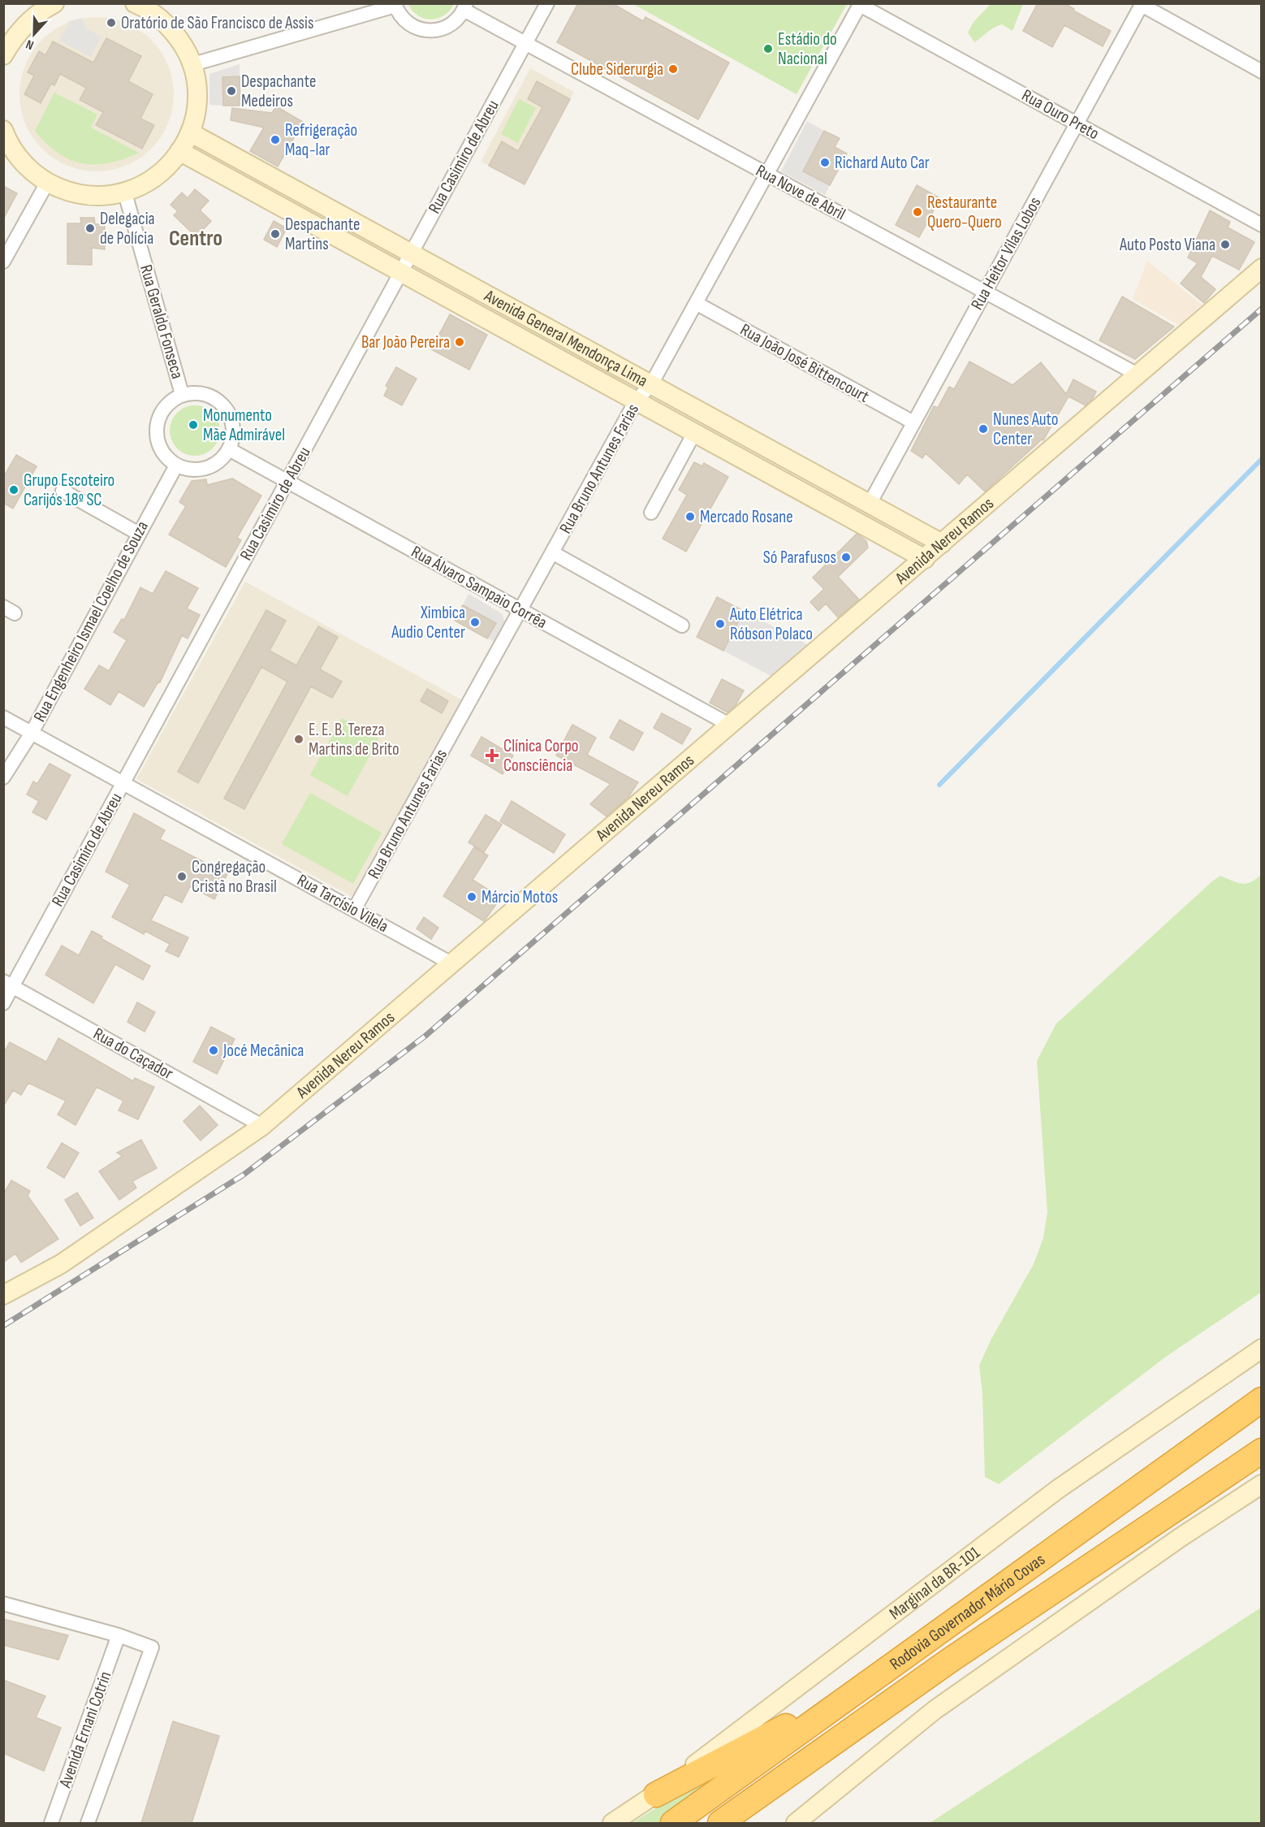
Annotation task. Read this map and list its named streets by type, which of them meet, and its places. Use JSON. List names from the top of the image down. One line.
{"streets":{"highway":["Rodovia Governador Mário Covas"],"main road":["Avenida General Mendonça Lima","Avenida Nereu Ramos","Marginal da BR-101"],"street":["Rua Ouro Preto","Rua Casimiro de Abreu","Rua Nove de Abril","Rua Heitor Vilas Lobos","Rua Geraldo Fonseca","Rua João José Bittencourt","Rua Bruno Antunes Farias","Rua Álvaro Sampaio Corrêa","Rua Engenheiro Ismael Coelho de Souza","Rua Tarcísio Vilela","Rua do Caçador","Avenida Ernani Cotrin"]},"crossings":[["Rua Ouro Preto","Rua Heitor Vilas Lobos"],["Rua Ouro Preto","Rua Bruno Antunes Farias"],["Rua Casimiro de Abreu","Rua Nove de Abril"],["Rua Casimiro de Abreu","Avenida General Mendonça Lima"],["Rua Casimiro de Abreu","Rua Álvaro Sampaio Corrêa"],["Rua Casimiro de Abreu","Rua Tarcísio Vilela"],["Rua Casimiro de Abreu","Rua do Caçador"],["Rua Nove de Abril","Rua Heitor Vilas Lobos"],["Rua Nove de Abril","Rua Bruno Antunes Farias"],["Rua Nove de Abril","Avenida Nereu Ramos"],["Rua Heitor Vilas Lobos","Avenida General Mendonça Lima"],["Rua Heitor Vilas Lobos","Rua João José Bittencourt"],["Rua Geraldo Fonseca","Rua Álvaro Sampaio Corrêa"],["Rua Geraldo Fonseca","Rua Engenheiro Ismael Coelho de Souza"],["Avenida General Mendonça Lima","Rua Bruno Antunes Farias"],["Avenida General Mendonça Lima","Avenida Nereu Ramos"],["Rua João José Bittencourt","Rua Bruno Antunes Farias"],["Rua Bruno Antunes Farias","Rua Álvaro Sampaio Corrêa"],["Rua Bruno Antunes Farias","Rua Tarcísio Vilela"],["Avenida Nereu Ramos","Rua Álvaro Sampaio Corrêa"],["Avenida Nereu Ramos","Rua Tarcísio Vilela"],["Avenida Nereu Ramos","Rua do Caçador"],["Rua Álvaro Sampaio Corrêa","Rua Engenheiro Ismael Coelho de Souza"],["Rua Engenheiro Ismael Coelho de Souza","Rua Tarcísio Vilela"]],"districts":["Centro"],"places":{"other":["Oratório de São Francisco de Assis","Estádio do Nacional","Clube Siderurgia","Despachante Medeiros","Refrigeração Maq-lar","Richard Auto Car","Restaurante Quero-Quero","Delegacia de Polícia","Despachante Martins","Auto Posto Viana","Bar João Pereira","Monumento Mãe Admirável","Nunes Auto Center","Grupo Escoteiro Carijós 18º SC","Mercado Rosane","Só Parafusos","Ximbica Audio Center","Auto Elétrica Róbson Polaco","E. E. B. Tereza Martins de Brito","Congregação Cristã no Brasil","Márcio Motos","Jocé Mecânica"],"health":["Clínica Corpo Consciência"]},"north":"bottom"}
